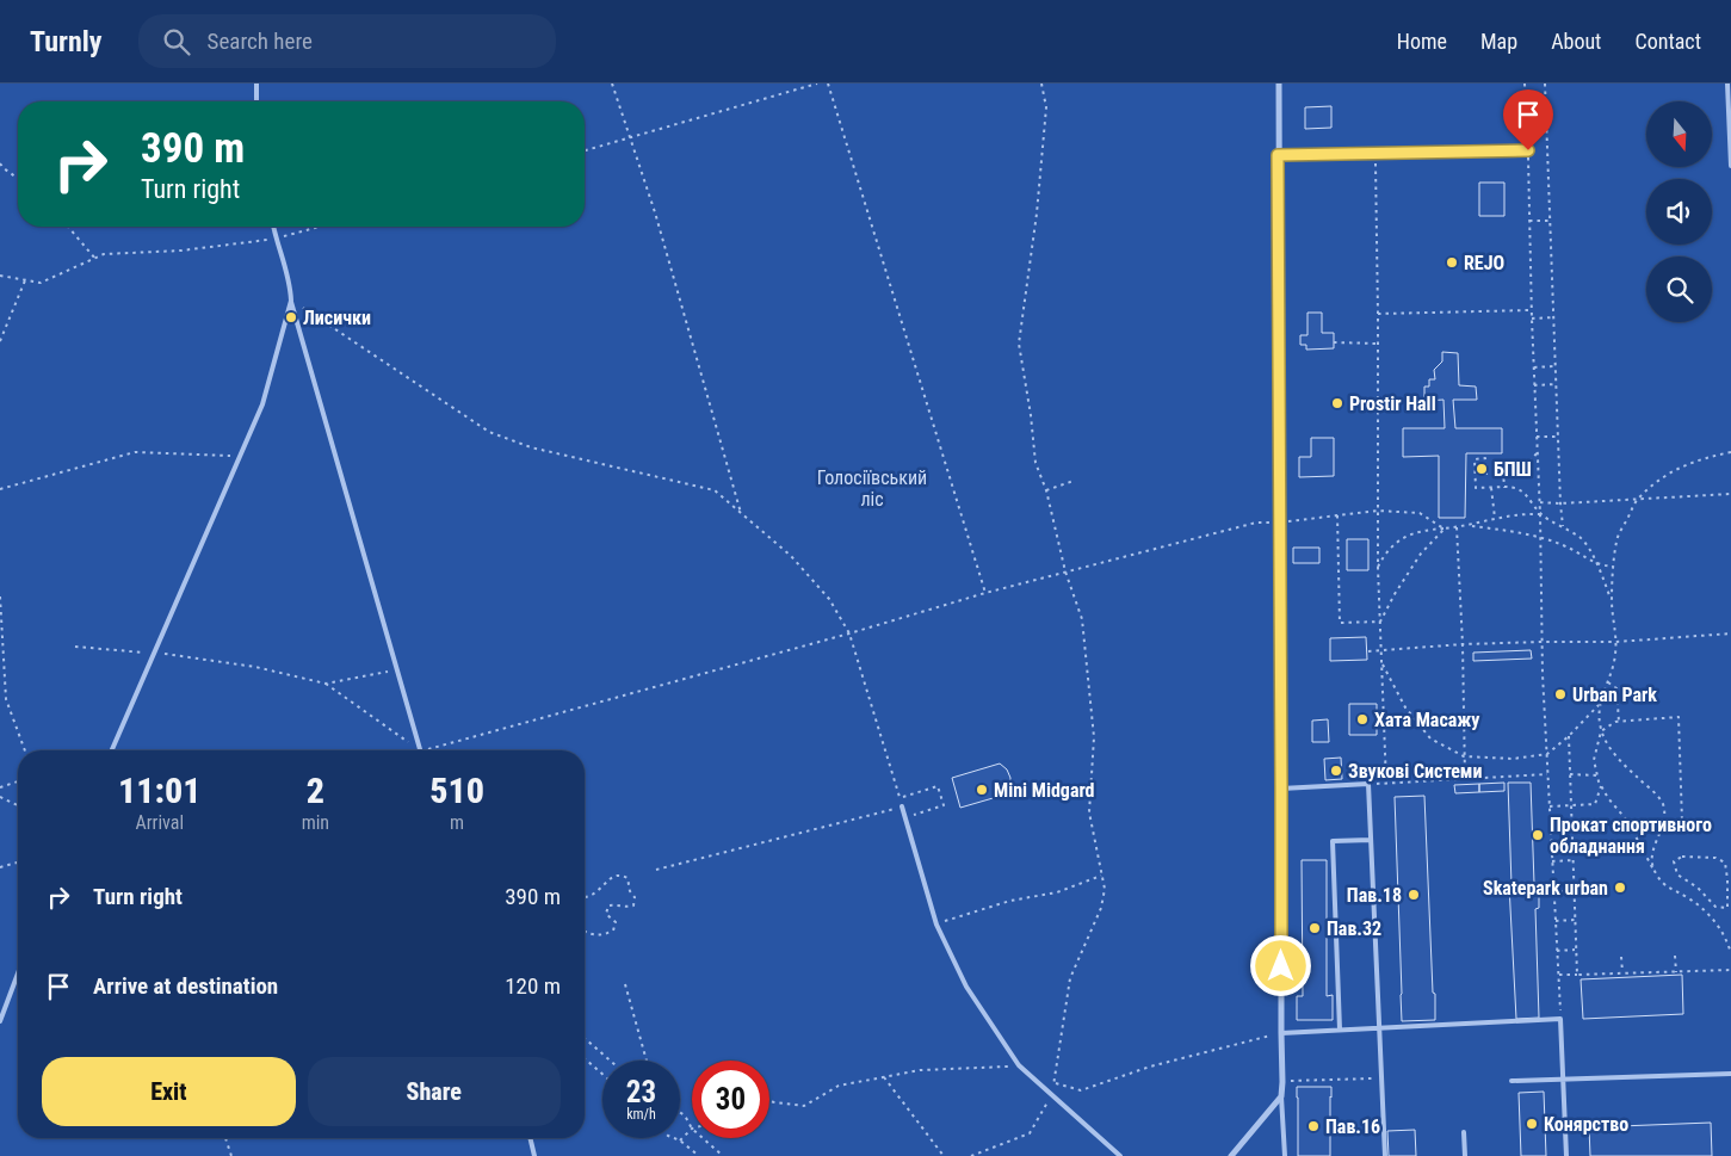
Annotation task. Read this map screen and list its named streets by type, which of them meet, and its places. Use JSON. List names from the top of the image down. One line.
{"parks":["Голосіївський ліс"],"places":["REJO","Лисички","Prostir Hall","БПШ","Urban Park","Хата Масажу","Звукові Системи","Mini Midgard","Прокат спортивного обладнання","Skatepark urban","Пав.18","Пав.32","Конярство","Пав.16"],"north":"bottom","page":{"header":"Turnly","search":"Search here","nav":["Home","Map","About","Contact"],"turn":["390 m","Turn right"],"eta":["11:01","Arrival","2","min","510","m"],"list":[{"name":"Turn right","value":"390 m"},{"name":"Arrive at destination","value":"120 m"}],"buttons":["Exit","Share"],"speed":"23 km/h","limit":"30"}}
